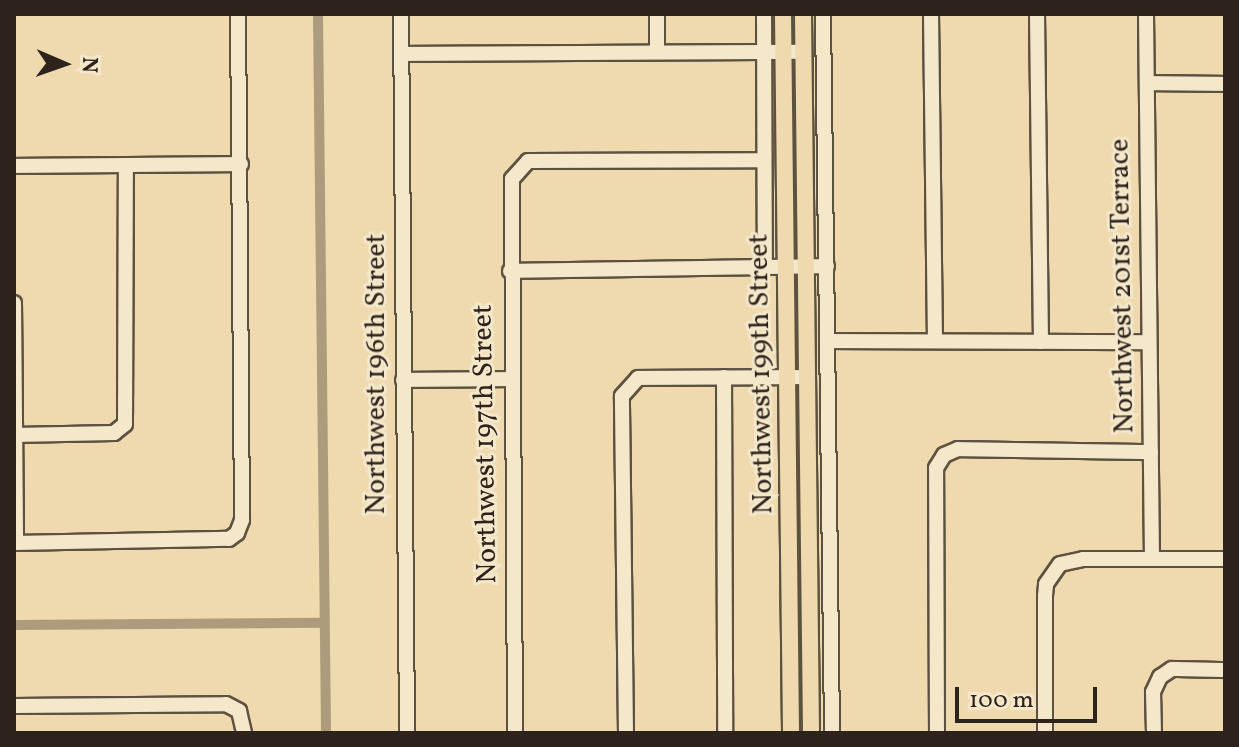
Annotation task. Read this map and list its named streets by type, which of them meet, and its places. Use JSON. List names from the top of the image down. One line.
{"streets":{"main road":["Northwest 199th Street"],"street":["Northwest 201st Terrace","Northwest 196th Street","Northwest 197th Street"]},"scale_bar":"100 m","north":"right"}
